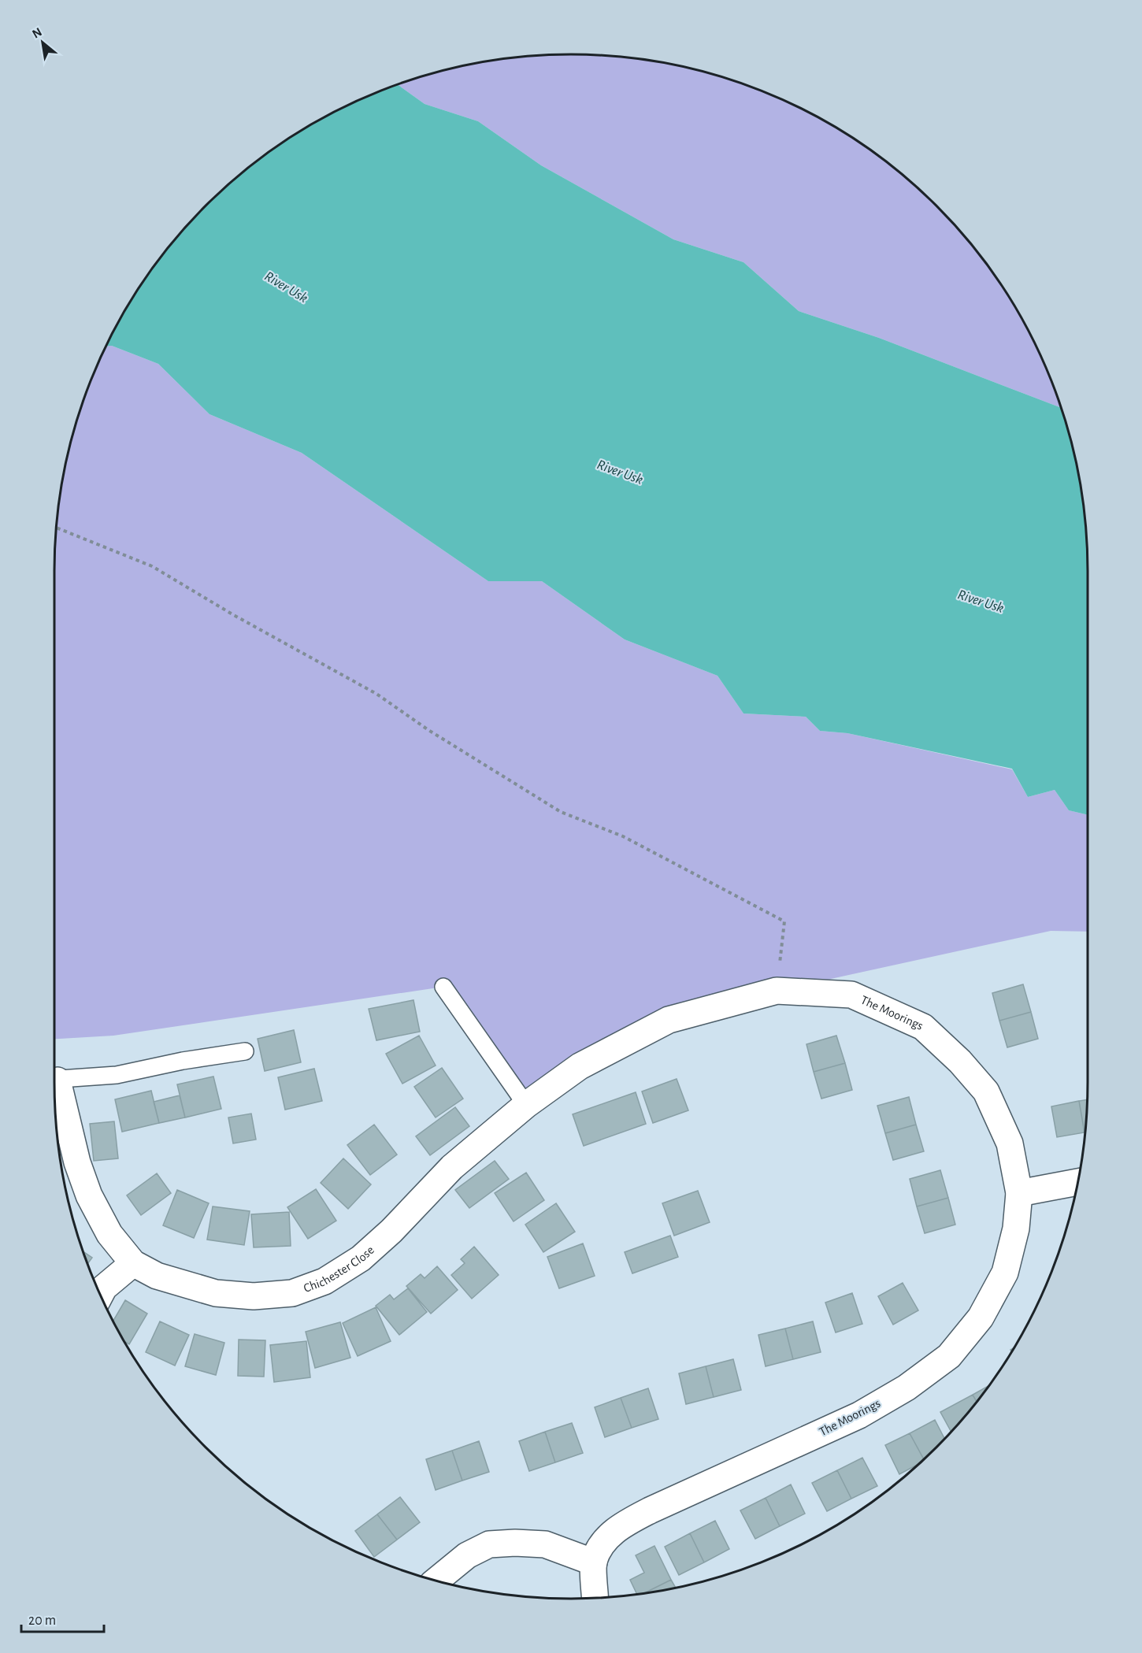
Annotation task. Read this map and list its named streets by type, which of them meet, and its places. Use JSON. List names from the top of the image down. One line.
{"streets":{"street":["The Moorings","Chichester Close"]},"crossings":[["The Moorings","Chichester Close"]],"water":["River Usk"],"scale_bar":"20 m","north":"top left"}
